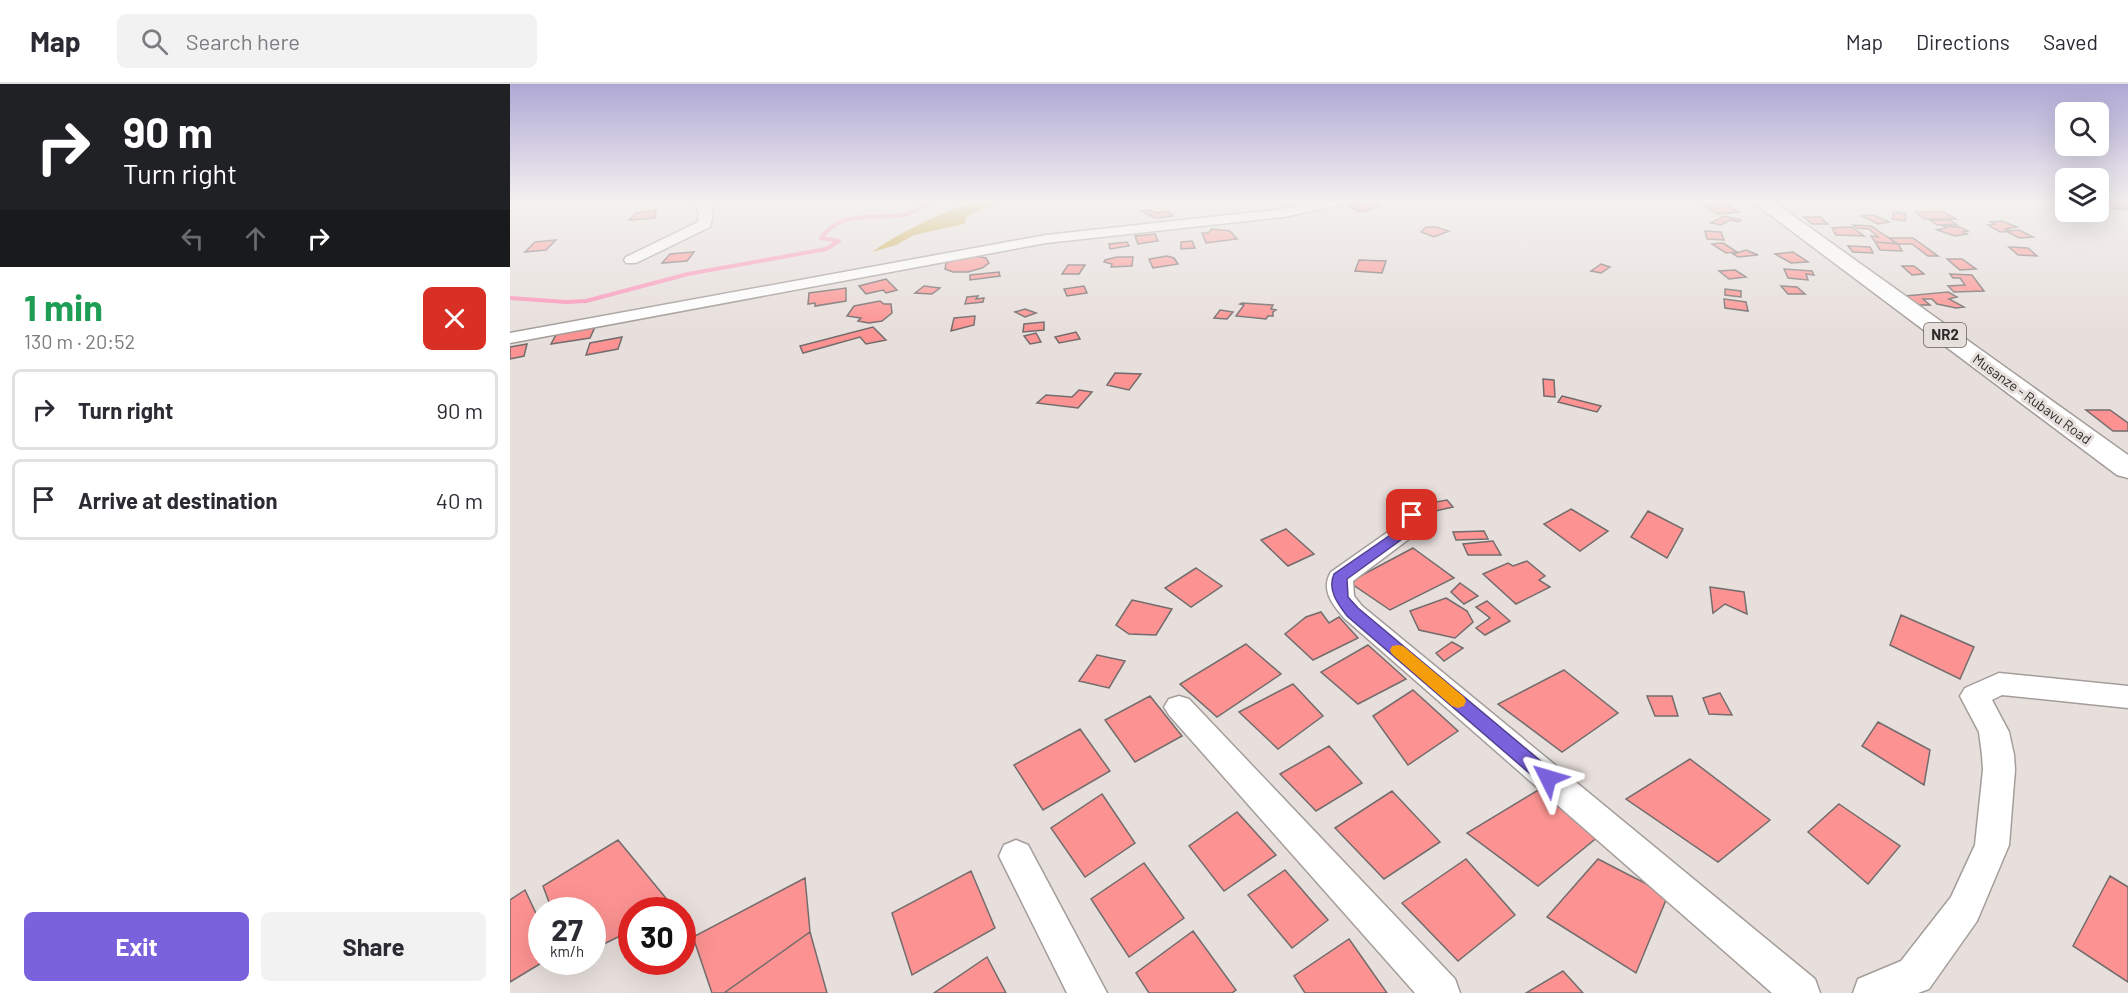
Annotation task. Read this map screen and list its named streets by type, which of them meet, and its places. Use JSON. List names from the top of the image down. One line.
{"streets":{"highway":["NR2","Musanze - Rubavu Road"]},"page":{"header":"Map","search":"Search here","nav":["Map","Directions","Saved"],"turn":["90 m","Turn right"],"heading":["1 min","130 m · 20:52"],"list":[{"name":"Turn right","value":"90 m"},{"name":"Arrive at destination","value":"40 m"}],"speed":"27 km/h","limit":"30","buttons":["Exit","Share"]}}
